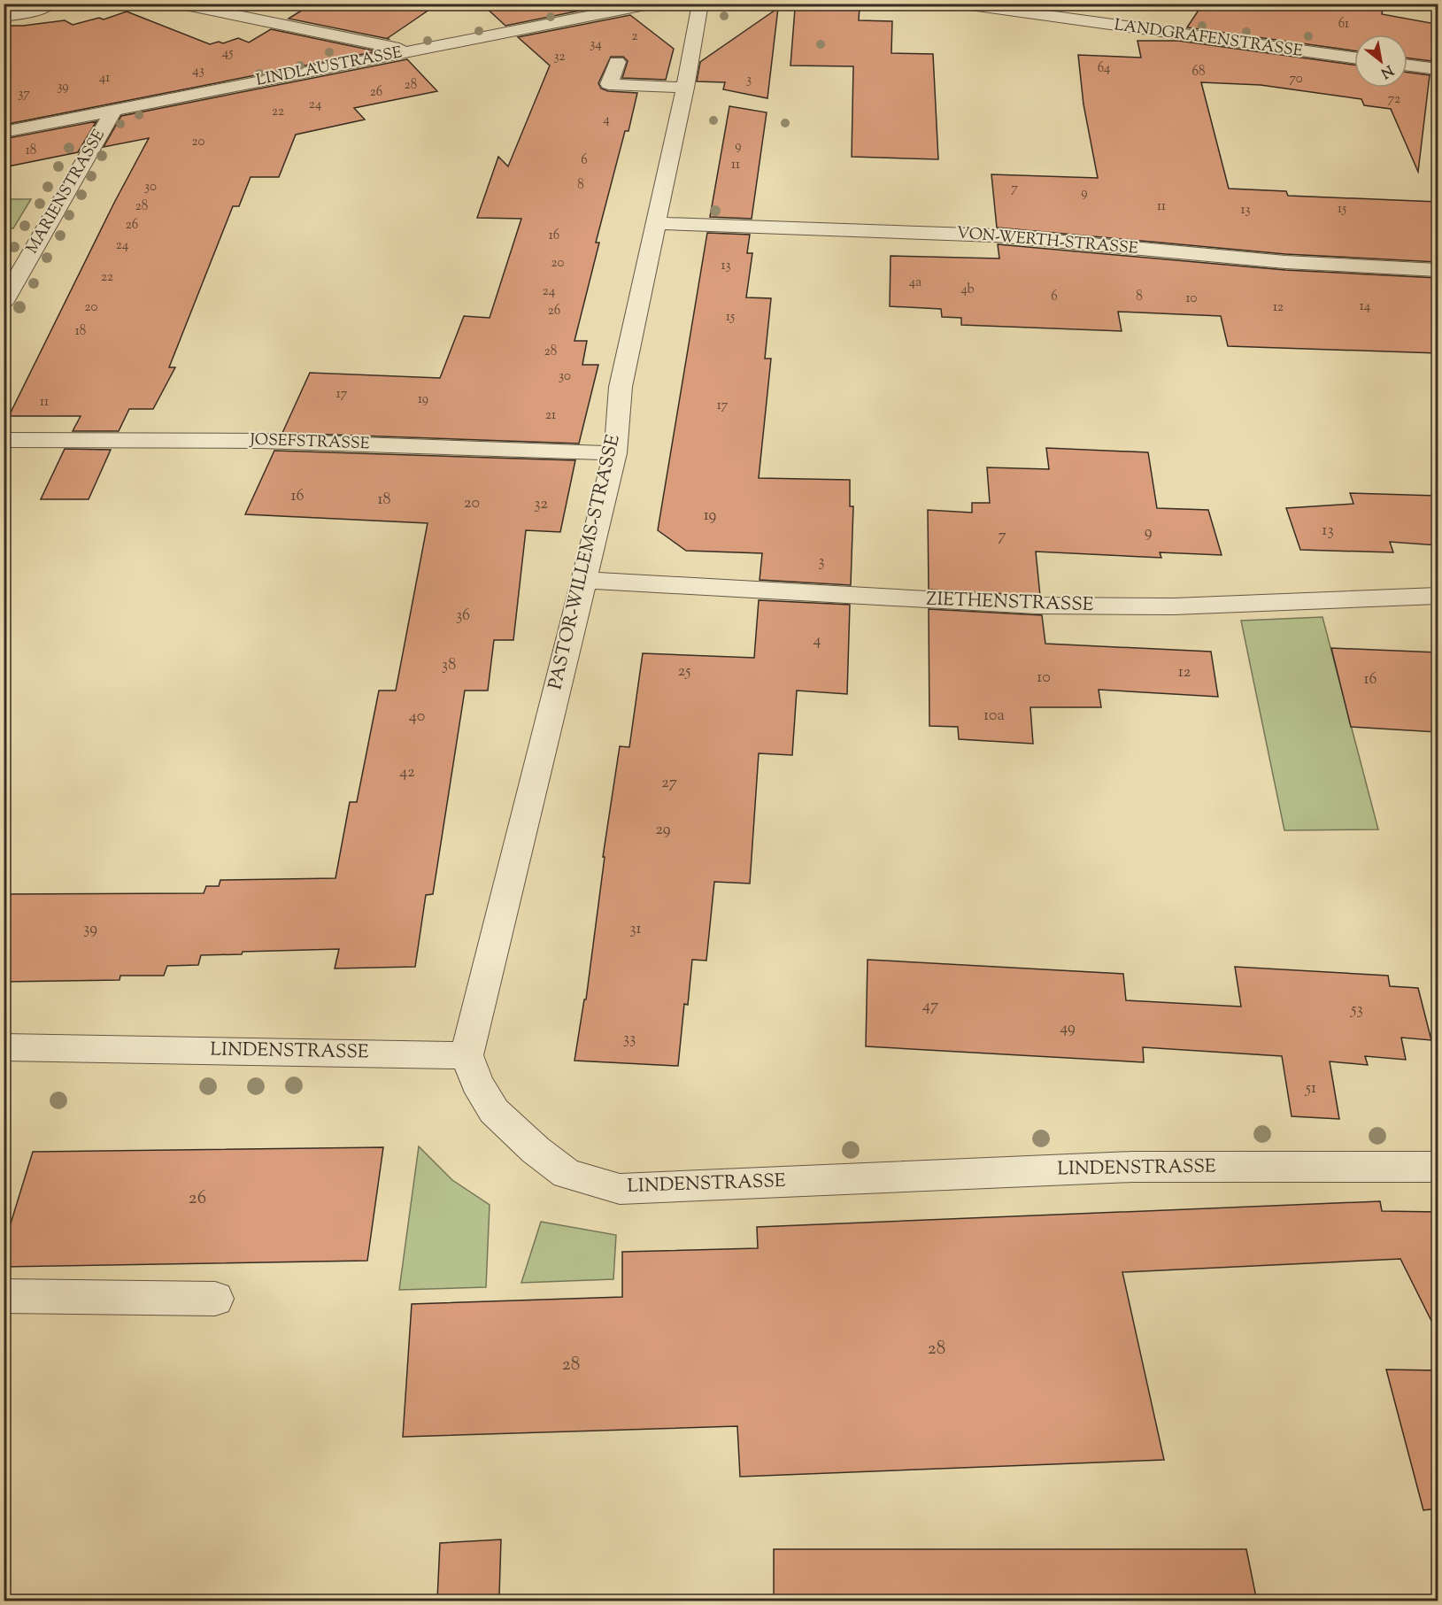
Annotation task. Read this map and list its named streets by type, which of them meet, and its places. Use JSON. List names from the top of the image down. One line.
{"streets":{"street":["LANDGRAFENSTRASSE","LINDLAUSTRASSE","MARIENSTRASSE","VON-WERTH-STRASSE","JOSEFSTRASSE","PASTOR-WILLEMS-STRASSE","ZIETHENSTRASSE","LINDENSTRASSE"]},"crossings":[["LINDLAUSTRASSE","MARIENSTRASSE"],["VON-WERTH-STRASSE","PASTOR-WILLEMS-STRASSE"],["JOSEFSTRASSE","PASTOR-WILLEMS-STRASSE"],["PASTOR-WILLEMS-STRASSE","ZIETHENSTRASSE"],["PASTOR-WILLEMS-STRASSE","LINDENSTRASSE"]],"house_numbers":["61","2","34","45","32","64","43","68","41","70","3","28","39","26","37","72","24","22","4","20","9","18","6","11","8","30","7","9","28","11","15","13","26","16","24","20","13","22","4a","4b","24","6","8","10","14","20","12","26","15","18","28","30","17","19","11","17","21","16","18","20","32","19","13","9","7","3","36","4","38","25","12","10","16","10a","40","42","27","29","39","31","47","53","49","33","51","26","28","28"],"north":"bottom right"}
